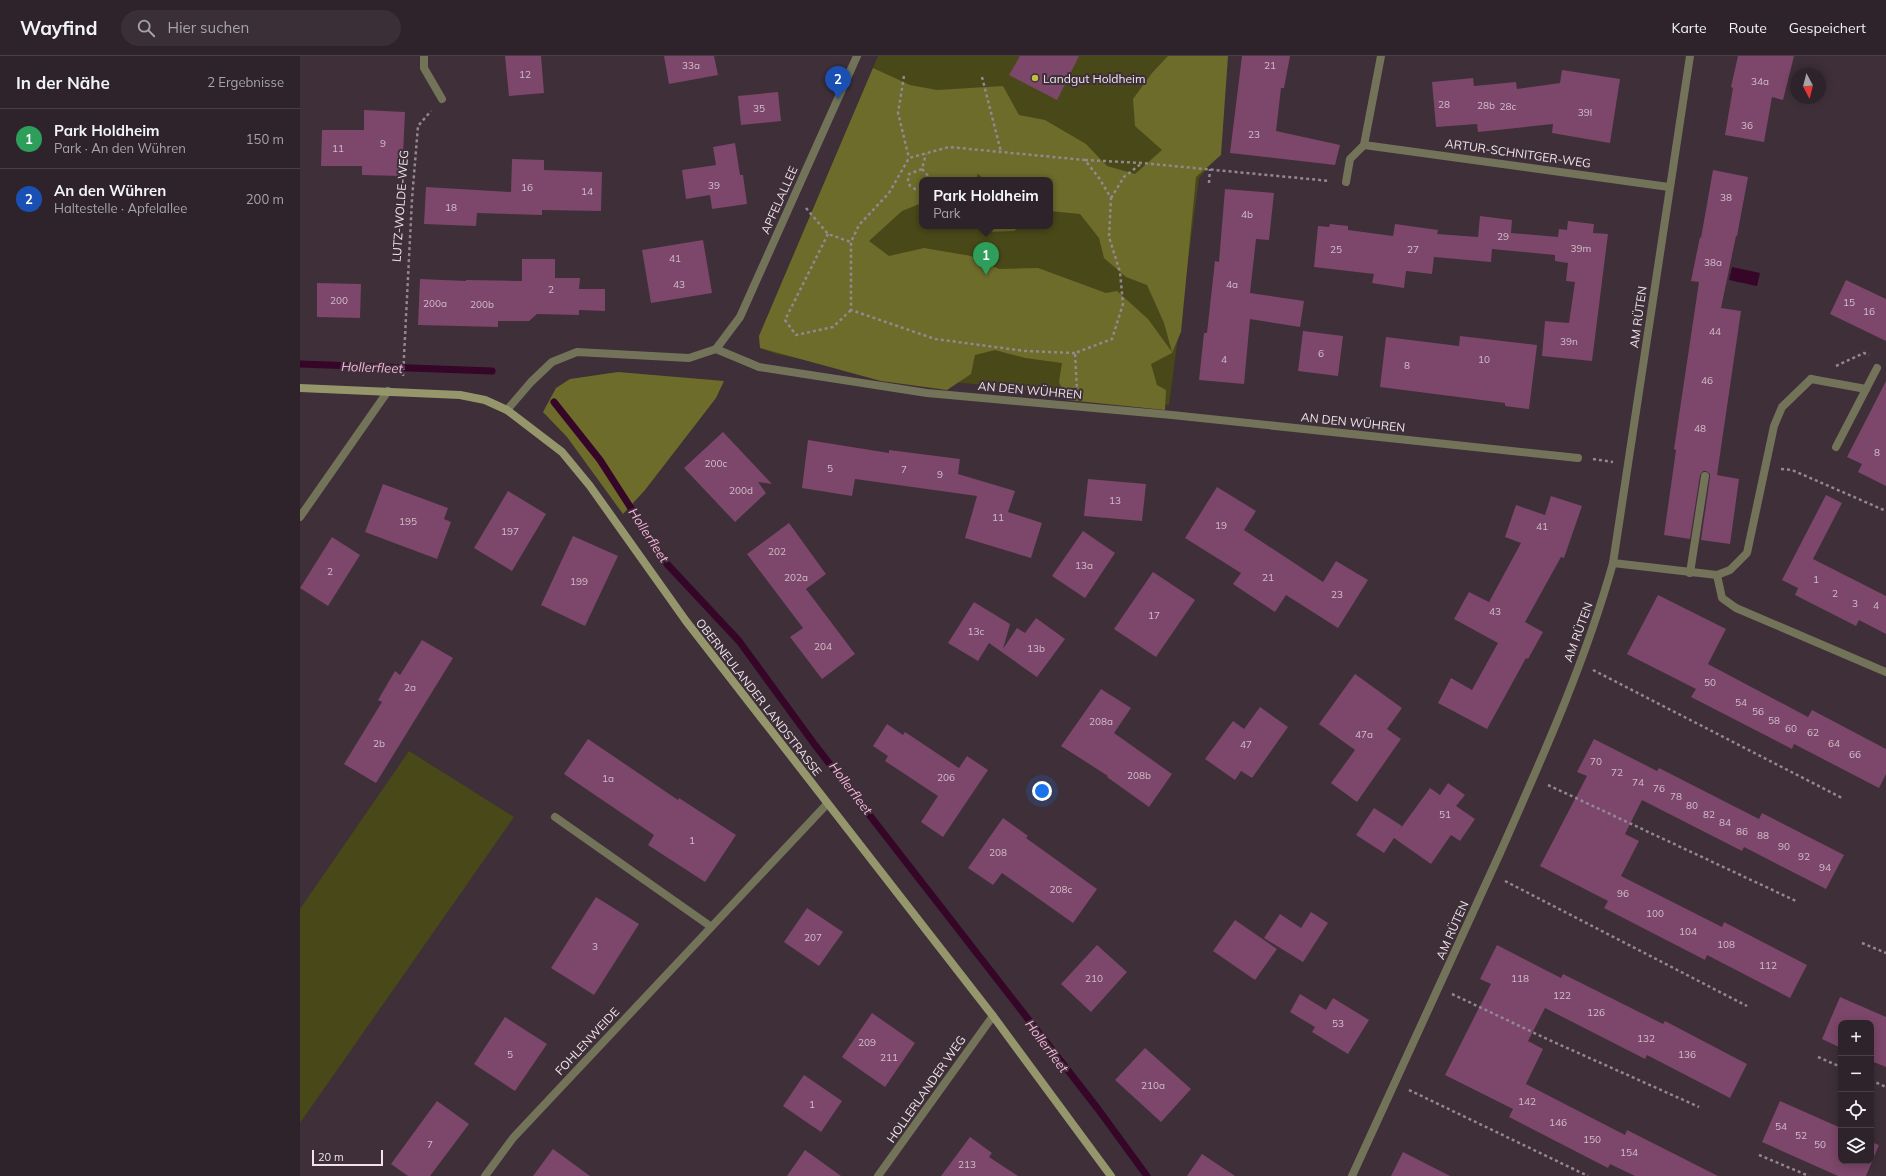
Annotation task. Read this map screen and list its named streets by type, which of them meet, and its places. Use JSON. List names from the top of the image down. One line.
{"streets":{"street":["ARTUR-SCHNITGER-WEG","APFELALLEE","AM RÜTEN","AN DEN WÜHREN","OBERNEULANDER LANDSTRASSE","FOHLENWEIDE","HOLLERLANDER WEG"],"path":["LUTZ-WOLDE-WEG"]},"crossings":[["ARTUR-SCHNITGER-WEG","AM RÜTEN"],["APFELALLEE","AN DEN WÜHREN"],["OBERNEULANDER LANDSTRASSE","FOHLENWEIDE"],["OBERNEULANDER LANDSTRASSE","HOLLERLANDER WEG"]],"water":["Hollerfleet"],"places":["Landgut Holdheim"],"house_numbers":["33a","21","12","34a","28","28b","28c","35","39l","36","23","9","11","39","16","14","38","18","4b","29","39m","25","27","41","38a","43","4a","2","200","15","200a","200b","16","44","39n","6","4","10","8","46","48","8","200c","5","7","9","200d","13","11","195","19","41","197","202","13a","2","202a","21","1","199","2","23","3","4","43","17","13c","204","13b","50","2a","54","56","58","208a","60","62","47a","2b","64","47","66","70","72","208b","206","1a","74","76","78","80","51","82","84","86","88","1","90","208","92","94","208c","96","100","104","207","108","3","112","210","118","122","126","53","132","209","5","136","211","210a","142","1","146","54","52","150","7","50","154","213"],"scale_bar":"20 m","north":"bottom","page":{"header":"Wayfind","search":"Hier suchen","nav":["Karte","Route","Gespeichert"],"heading":["In der Nähe","2 Ergebnisse"],"pins":["2","1"],"list":[{"mark":"1","name":"Park Holdheim","note":"Park · An den Wühren","value":"150 m"},{"mark":"2","name":"An den Wühren","note":"Haltestelle · Apfelallee","value":"200 m"}],"popup":["Park Holdheim","Park"],"map_buttons":["+","−"],"scale":"20 m"}}
